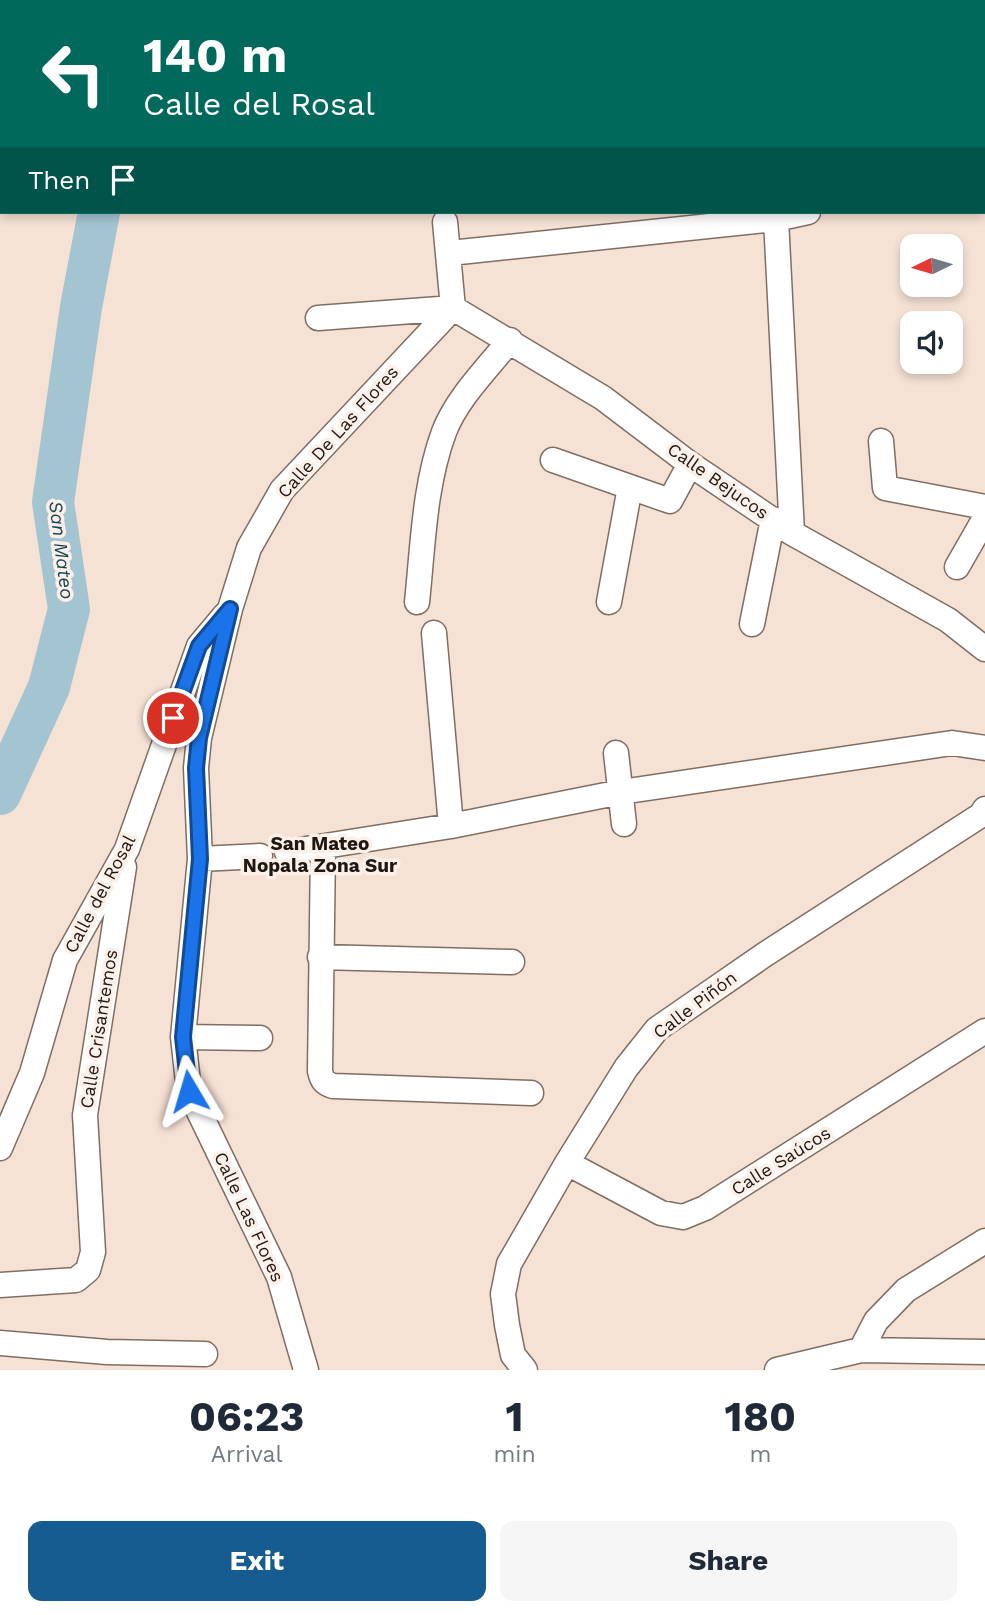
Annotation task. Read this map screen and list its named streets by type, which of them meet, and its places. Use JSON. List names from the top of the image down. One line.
{"streets":{"street":["Calle De Las Flores","Calle Bejucos","Calle del Rosal","Calle Piñón","Calle Crisantemos","Calle Saúcos","Calle Las Flores"]},"crossings":[["Calle De Las Flores","Calle Bejucos"],["Calle De Las Flores","Calle del Rosal"],["Calle De Las Flores","Calle Las Flores"],["Calle del Rosal","Calle Crisantemos"],["Calle del Rosal","Calle Las Flores"],["Calle Piñón","Calle Saúcos"]],"districts":["San Mateo Nopala Zona Sur"],"water":["San Mateo"],"north":"left","page":{"turn":["140 m","Calle del Rosal"],"then":"Then","eta":["06:23","Arrival","1","min","180","m"],"buttons":["Exit","Share"]}}
